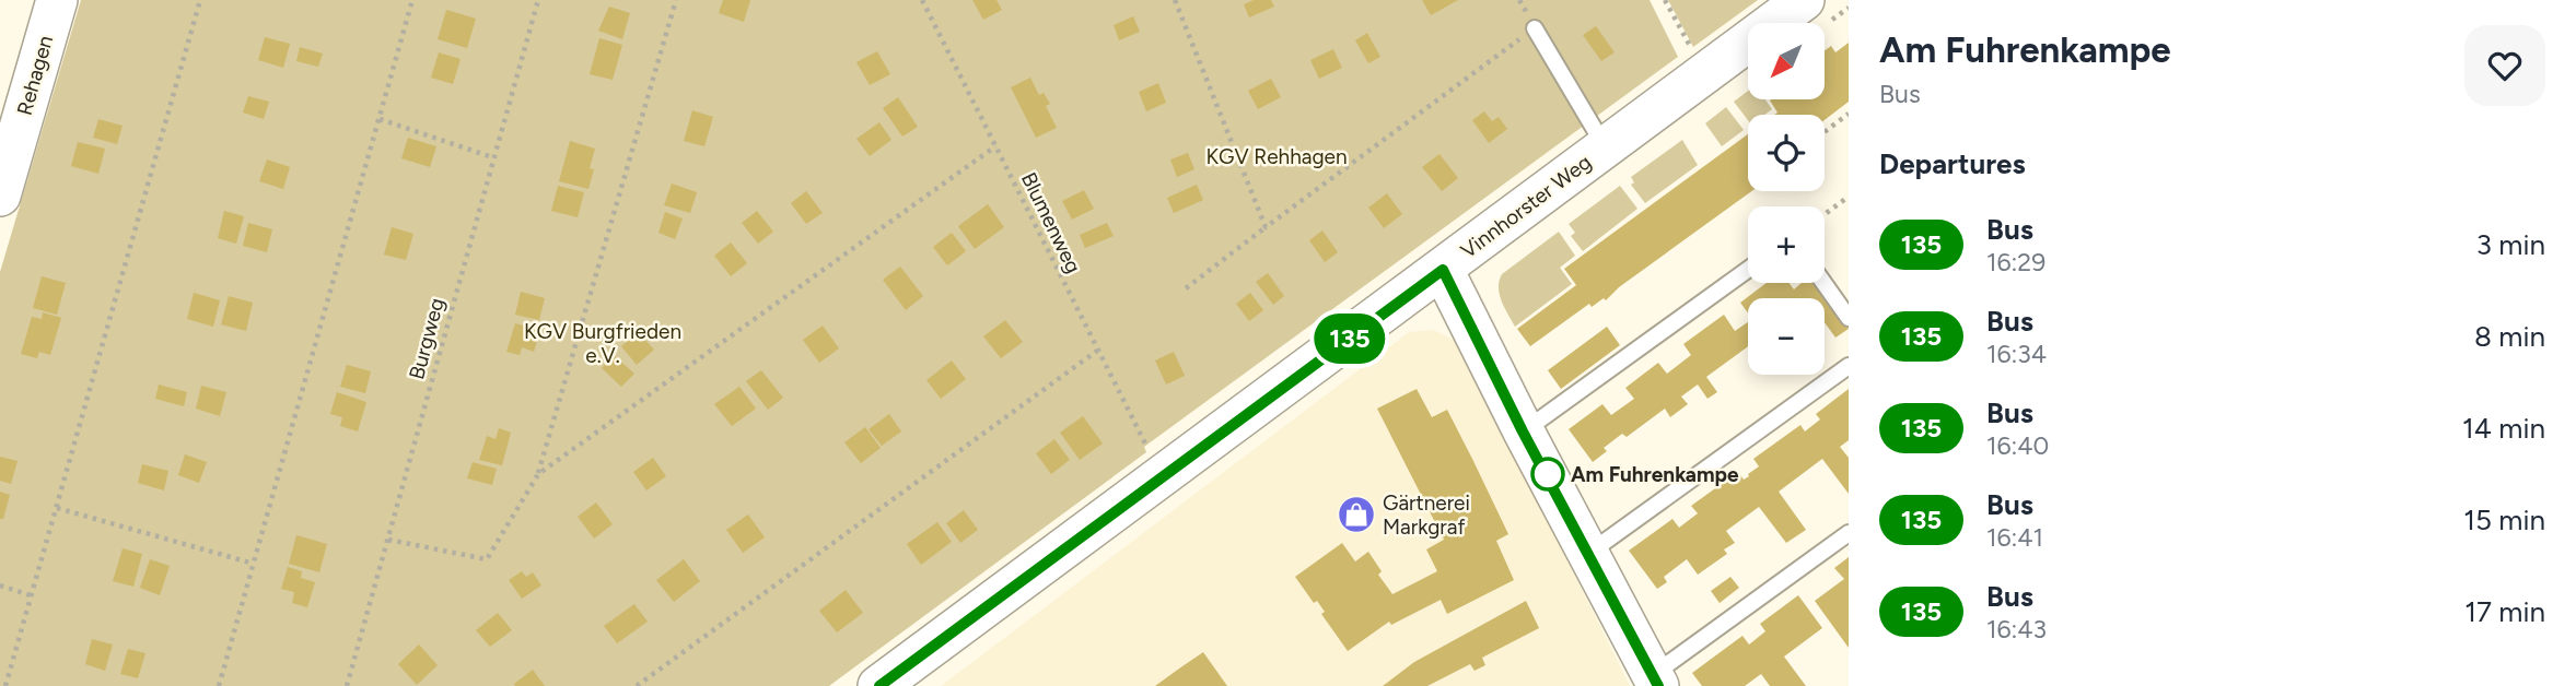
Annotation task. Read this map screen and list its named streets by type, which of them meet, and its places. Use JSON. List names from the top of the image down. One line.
{"streets":{"street":["Rehagen","Vinnhorster Weg"],"path":["Blumenweg","Burgweg"]},"parks":["KGV Rehhagen","KGV Burgfrieden e.V."],"places":{"other":["Am Fuhrenkampe"],"shop":["Gärtnerei Markgraf"]},"lines":["bus line 135"],"north":"bottom left","page":{"on_map":"135","heading":[["Am Fuhrenkampe","Bus"],"Departures"],"map_buttons":["+","−"],"list":[{"mark":"135","name":"Bus","note":"16:29","value":"3 min"},{"mark":"135","name":"Bus","note":"16:34","value":"8 min"},{"mark":"135","name":"Bus","note":"16:40","value":"14 min"},{"mark":"135","name":"Bus","note":"16:41","value":"15 min"},{"mark":"135","name":"Bus","note":"16:43","value":"17 min"}]}}
